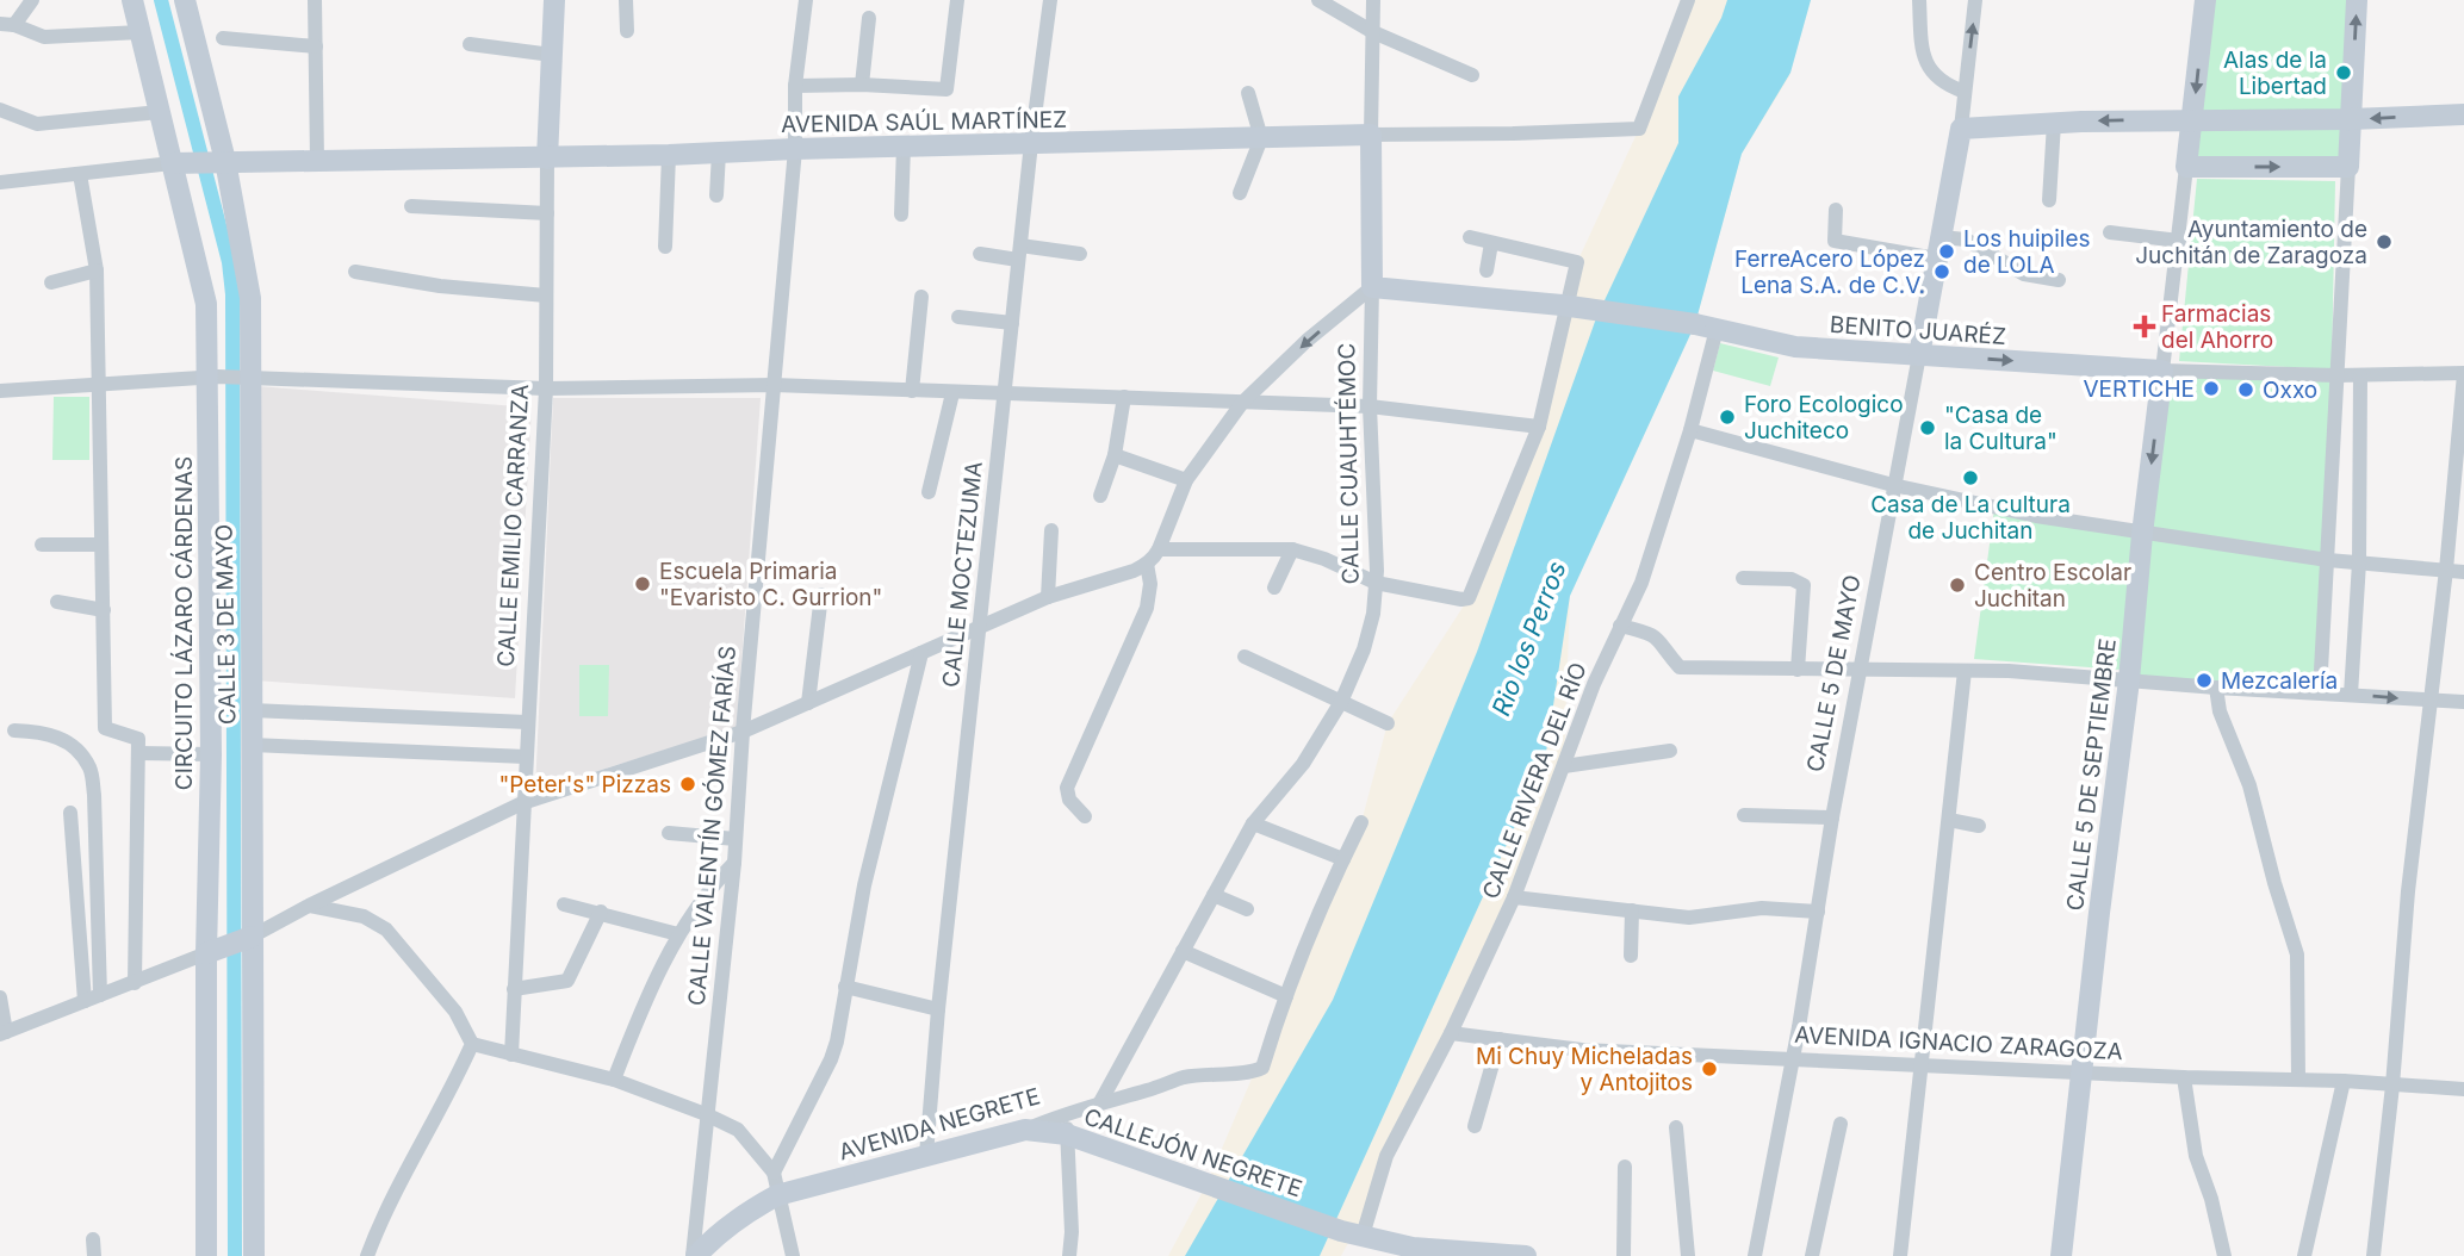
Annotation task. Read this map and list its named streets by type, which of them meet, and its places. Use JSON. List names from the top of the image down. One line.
{"streets":{"street":["AVENIDA SAÚL MARTÍNEZ","BENITO JUARÉZ","CALLE CUAUHTÉMOC","CALLE EMILIO CARRANZA","CALLE MOCTEZUMA","CIRCUITO LÁZARO CÁRDENAS","CALLE 3 DE MAYO","CALLE 5 DE MAYO","CALLE 5 DE SEPTIEMBRE","CALLE RIVERA DEL RÍO","CALLE VALENTÍN GÓMEZ FARÍAS","AVENIDA IGNACIO ZARAGOZA","AVENIDA NEGRETE","CALLEJÓN NEGRETE"]},"crossings":[["AVENIDA SAÚL MARTÍNEZ","CALLE CUAUHTÉMOC"],["AVENIDA SAÚL MARTÍNEZ","CALLE EMILIO CARRANZA"],["AVENIDA SAÚL MARTÍNEZ","CALLE MOCTEZUMA"],["AVENIDA SAÚL MARTÍNEZ","CIRCUITO LÁZARO CÁRDENAS"],["AVENIDA SAÚL MARTÍNEZ","CALLE 3 DE MAYO"],["AVENIDA SAÚL MARTÍNEZ","CALLE VALENTÍN GÓMEZ FARÍAS"],["BENITO JUARÉZ","CALLE CUAUHTÉMOC"],["BENITO JUARÉZ","CALLE 5 DE MAYO"],["BENITO JUARÉZ","CALLE 5 DE SEPTIEMBRE"],["BENITO JUARÉZ","CALLE RIVERA DEL RÍO"],["CALLE CUAUHTÉMOC","AVENIDA NEGRETE"],["CALLE MOCTEZUMA","AVENIDA NEGRETE"],["CIRCUITO LÁZARO CÁRDENAS","CALLE 3 DE MAYO"],["CALLE 5 DE MAYO","AVENIDA IGNACIO ZARAGOZA"],["CALLE 5 DE SEPTIEMBRE","AVENIDA IGNACIO ZARAGOZA"],["CALLE RIVERA DEL RÍO","AVENIDA IGNACIO ZARAGOZA"],["CALLE RIVERA DEL RÍO","CALLEJÓN NEGRETE"],["CALLE VALENTÍN GÓMEZ FARÍAS","AVENIDA NEGRETE"],["AVENIDA NEGRETE","CALLEJÓN NEGRETE"]],"water":["Rio los Perros"],"places":{"other":["Alas de la Libertad","Ayuntamiento de Juchitán de Zaragoza","Los huipiles de LOLA","FerreAcero López Lena S.A. de C.V.","VERTICHE","Oxxo","Foro Ecologico Juchiteco","\"Casa de la Cultura\"","Casa de La cultura de Juchitan","Escuela Primaria \"Evaristo C. Gurrion\"","Centro Escolar Juchitan","Mezcalería","\"Peter's\" Pizzas","Mi Chuy Micheladas y Antojitos"],"health":["Farmacias del Ahorro"]}}
